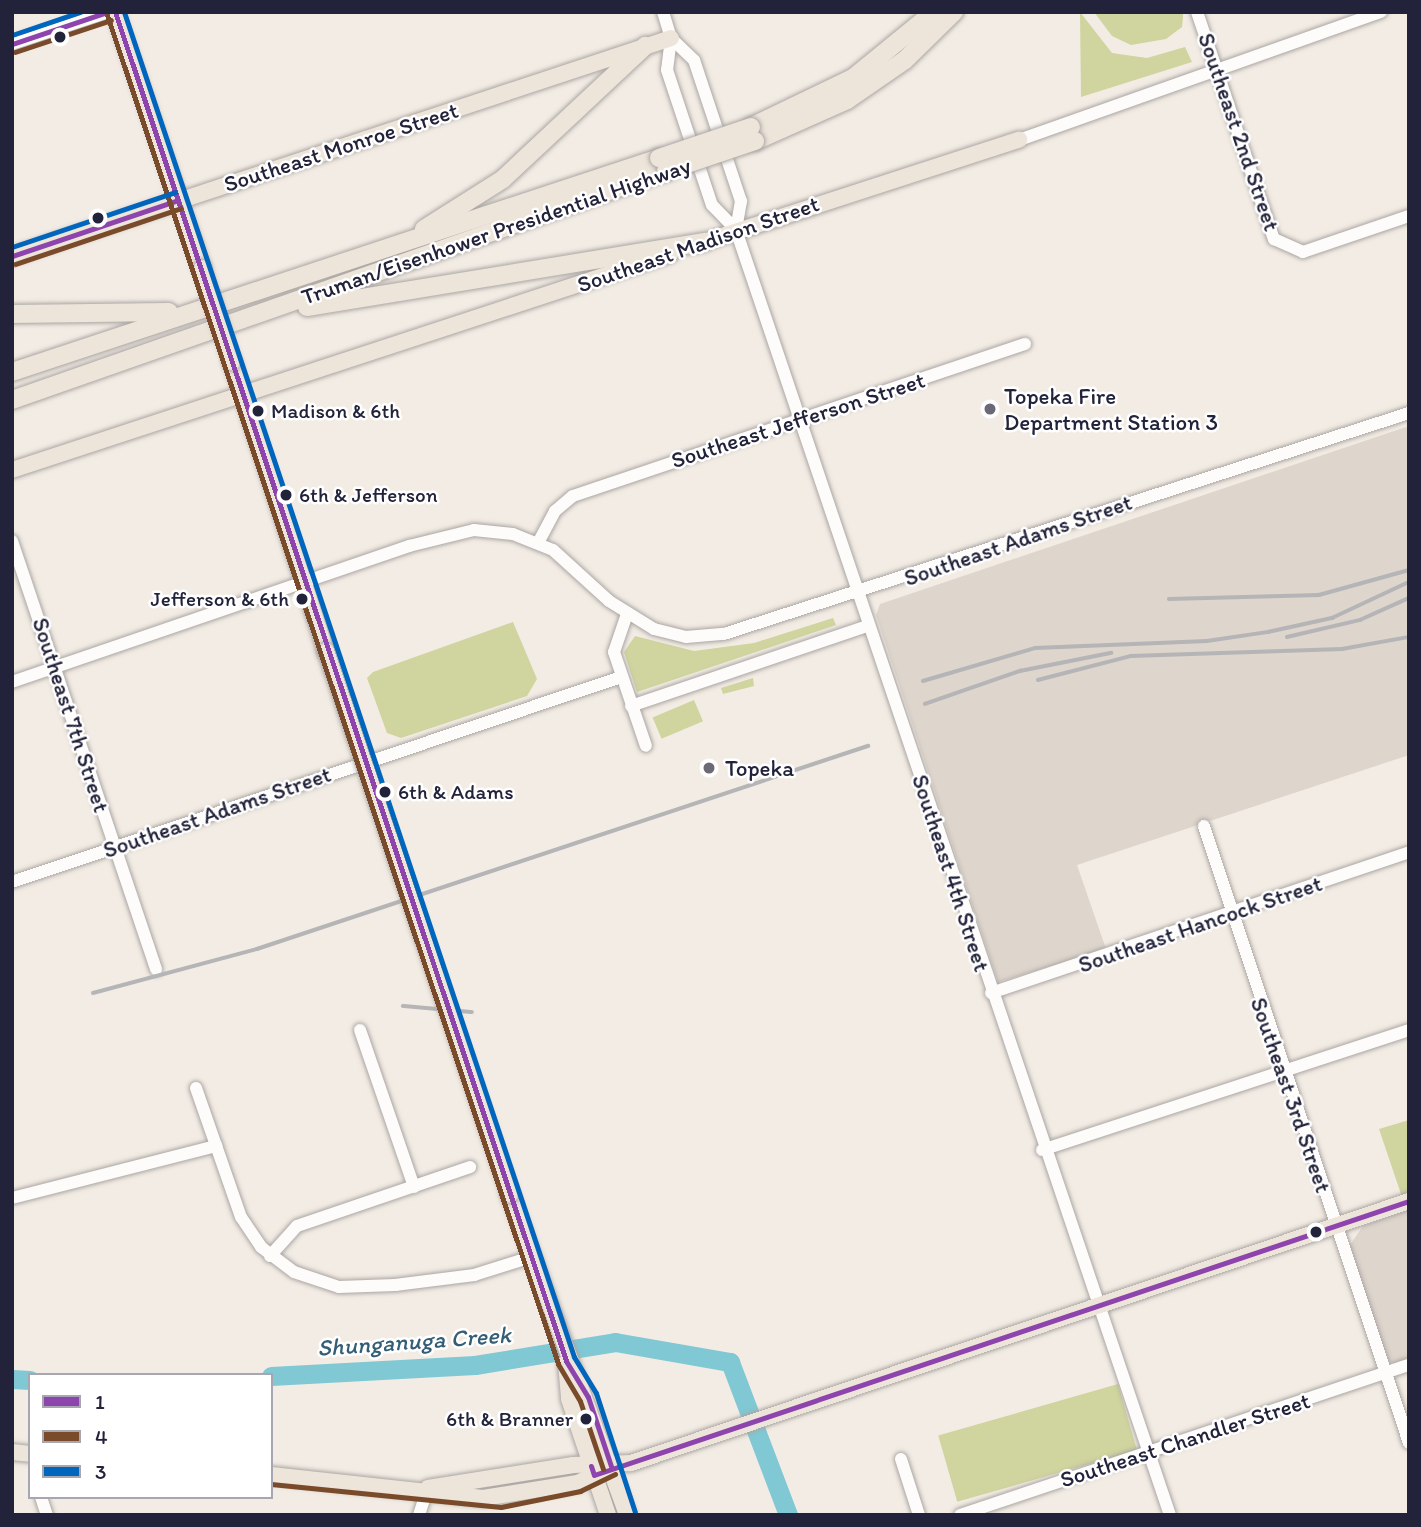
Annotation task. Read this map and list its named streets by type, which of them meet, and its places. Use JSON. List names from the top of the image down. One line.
{"streets":{"highway":["Truman/Eisenhower Presidential Highway"],"main road":["Southeast Monroe Street","Southeast Madison Street"],"street":["Southeast 2nd Street","Southeast Jefferson Street","Southeast Adams Street","Southeast 7th Street","Southeast 4th Street","Southeast Hancock Street","Southeast 3rd Street","Southeast Chandler Street"]},"crossings":[["Southeast 2nd Street","Southeast Madison Street"],["Southeast Monroe Street","Southeast 4th Street"],["Southeast Madison Street","Southeast 4th Street"],["Southeast Jefferson Street","Southeast Adams Street"],["Southeast Jefferson Street","Southeast 4th Street"],["Southeast Adams Street","Southeast 7th Street"],["Southeast Adams Street","Southeast 4th Street"],["Southeast 4th Street","Southeast Hancock Street"],["Southeast 4th Street","Southeast Chandler Street"],["Southeast Hancock Street","Southeast 3rd Street"],["Southeast 3rd Street","Southeast Chandler Street"]],"water":["Shunganuga Creek"],"places":["Topeka Fire Department Station 3","Madison & 6th","6th & Jefferson","Jefferson & 6th","Topeka","6th & Adams","6th & Branner"],"lines":["transit line 1","transit line 3","transit line 4"],"legend":["1","4","3"]}
